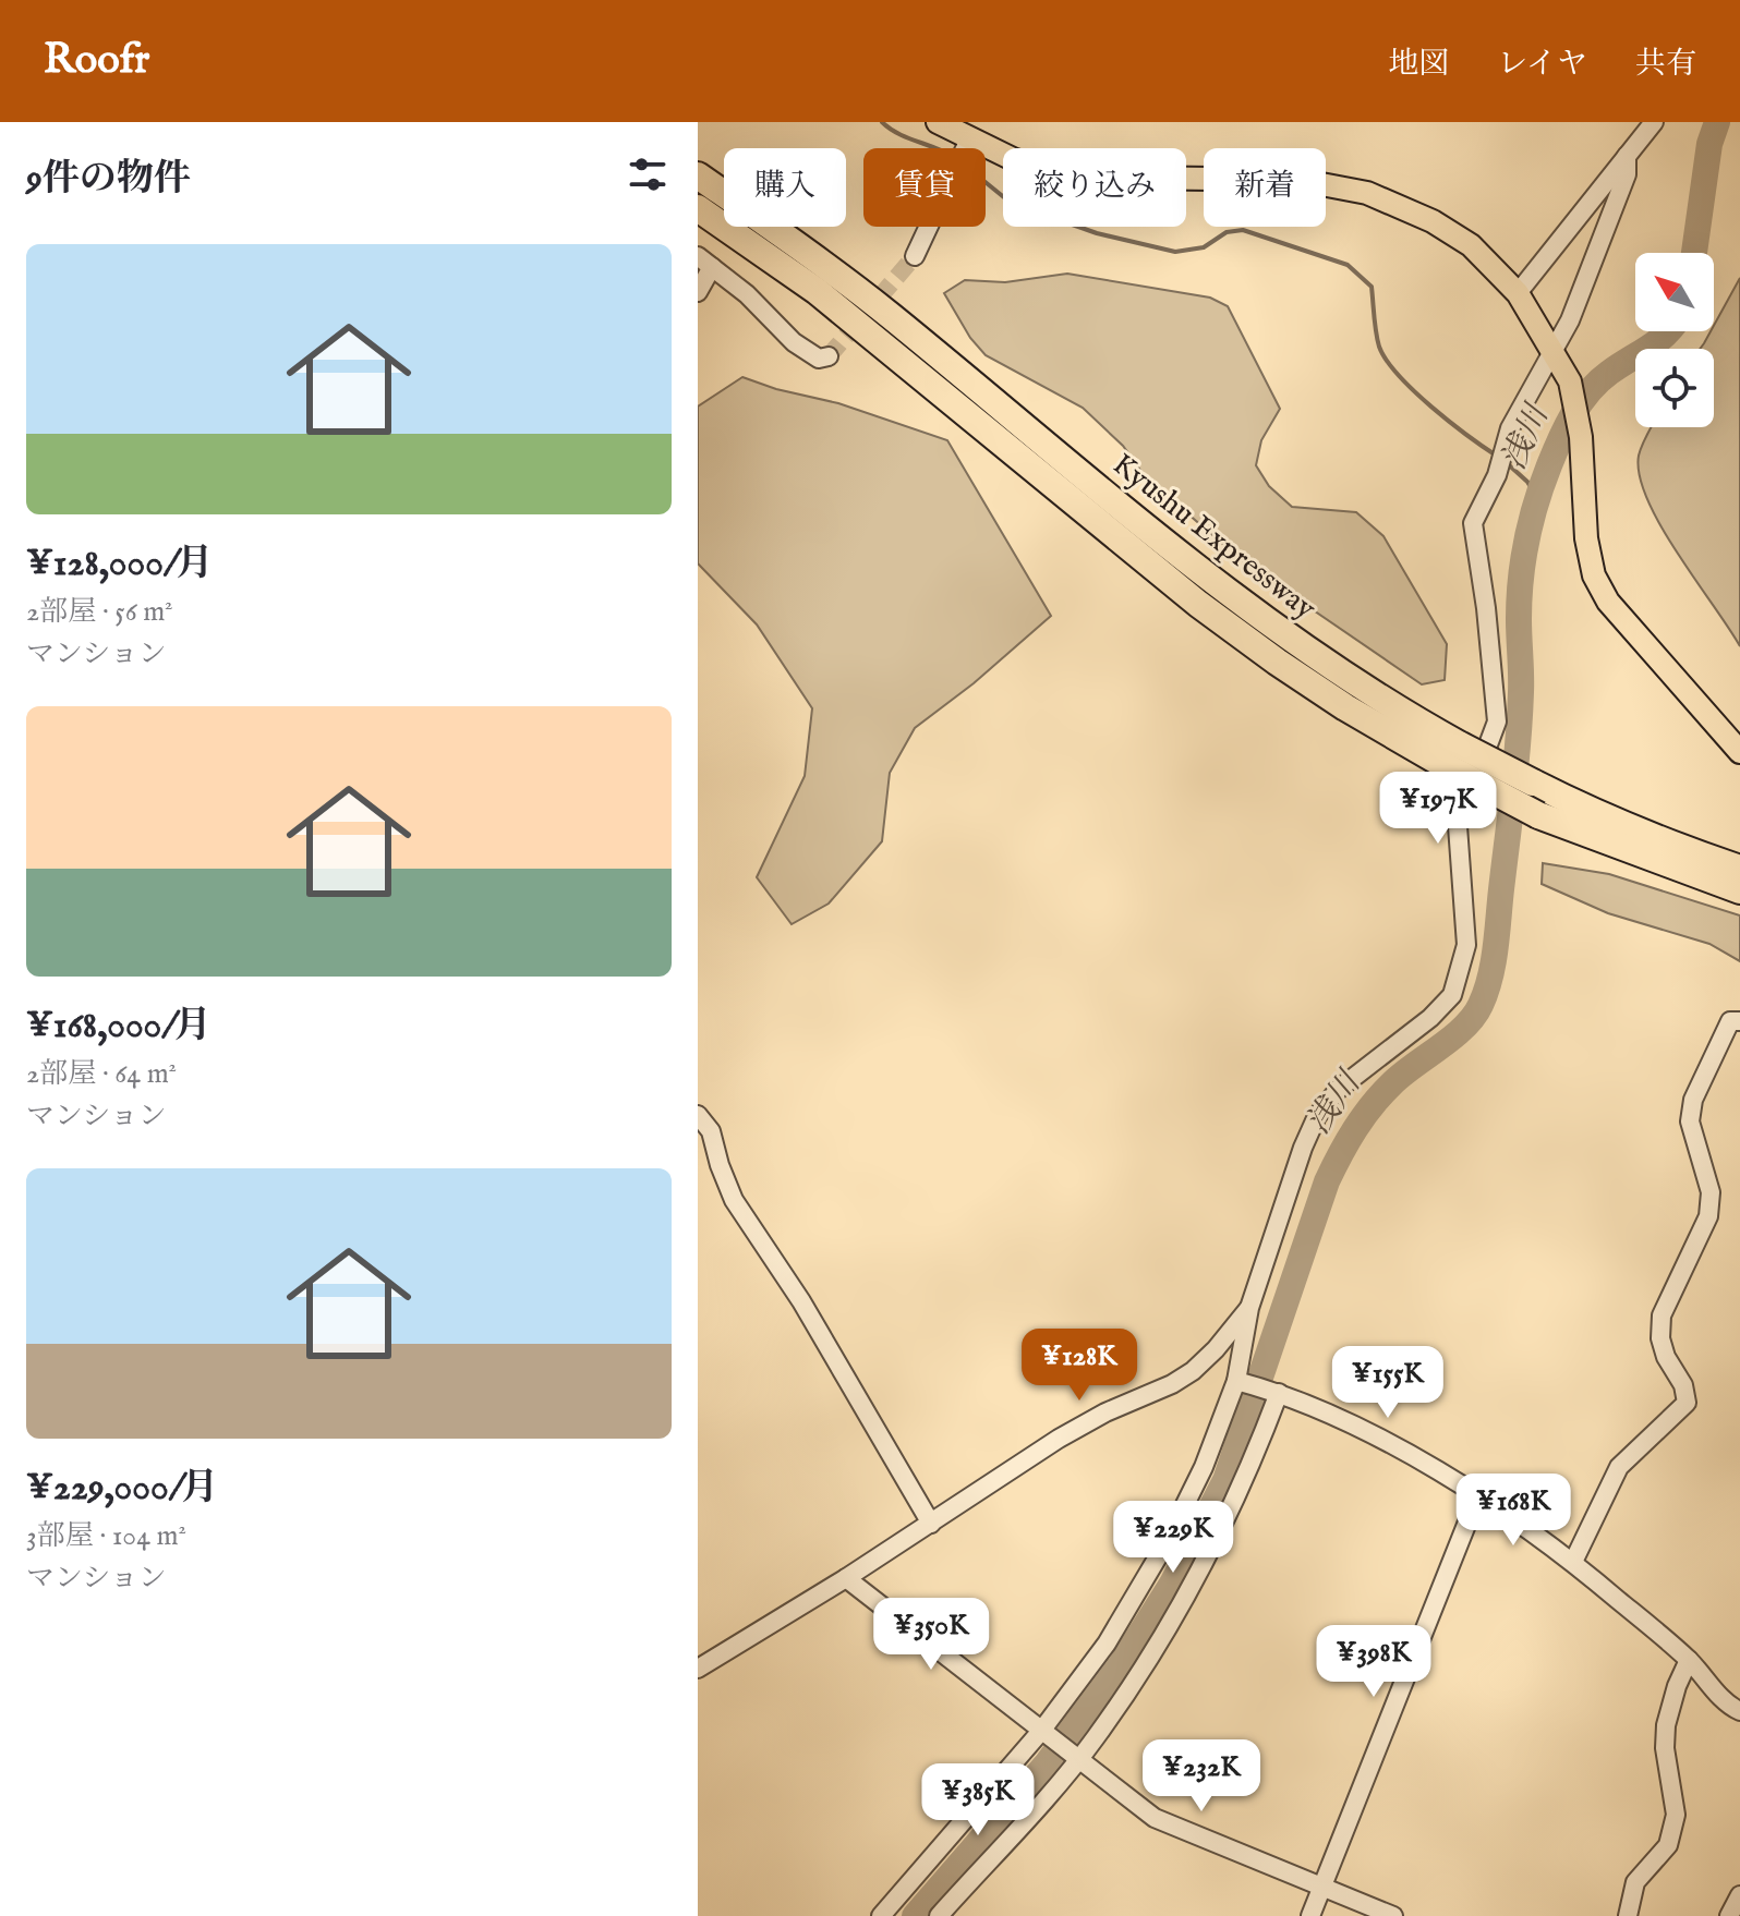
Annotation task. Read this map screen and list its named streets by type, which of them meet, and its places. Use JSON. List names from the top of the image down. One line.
{"streets":{"highway":["Kyushu Expressway"]},"water":["浅川"],"north":"top left","page":{"header":"Roofr","nav":["地図","レイヤ","共有"],"heading":"9件の物件","chip":["購入","賃貸","絞り込み","新着"],"list":[{"name":"¥128,000/月","note":"2部屋 · 56 m² · マンション"},{"name":"¥168,000/月","note":"2部屋 · 64 m² · マンション"},{"name":"¥229,000/月","note":"3部屋 · 104 m² · マンション"}],"price":["¥197K","¥128K","¥155K","¥168K","¥229K","¥350K","¥398K","¥232K","¥385K"]}}
